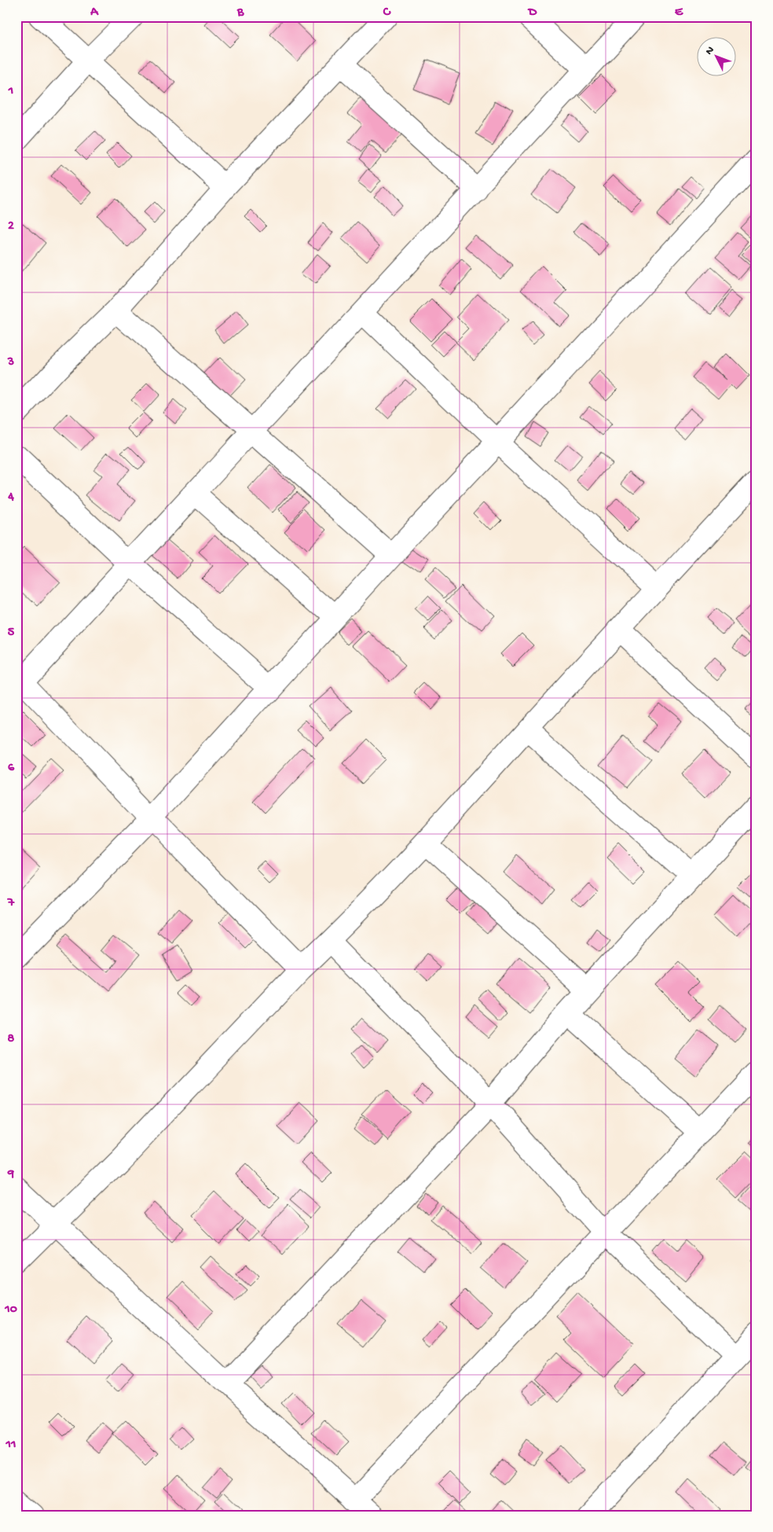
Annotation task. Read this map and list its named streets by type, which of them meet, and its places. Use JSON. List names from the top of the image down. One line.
{"north":"top left","grid":{"columns":["A","B","C","D","E"],"rows":["1","2","3","4","5","6","7","8","9","10","11"]}}
